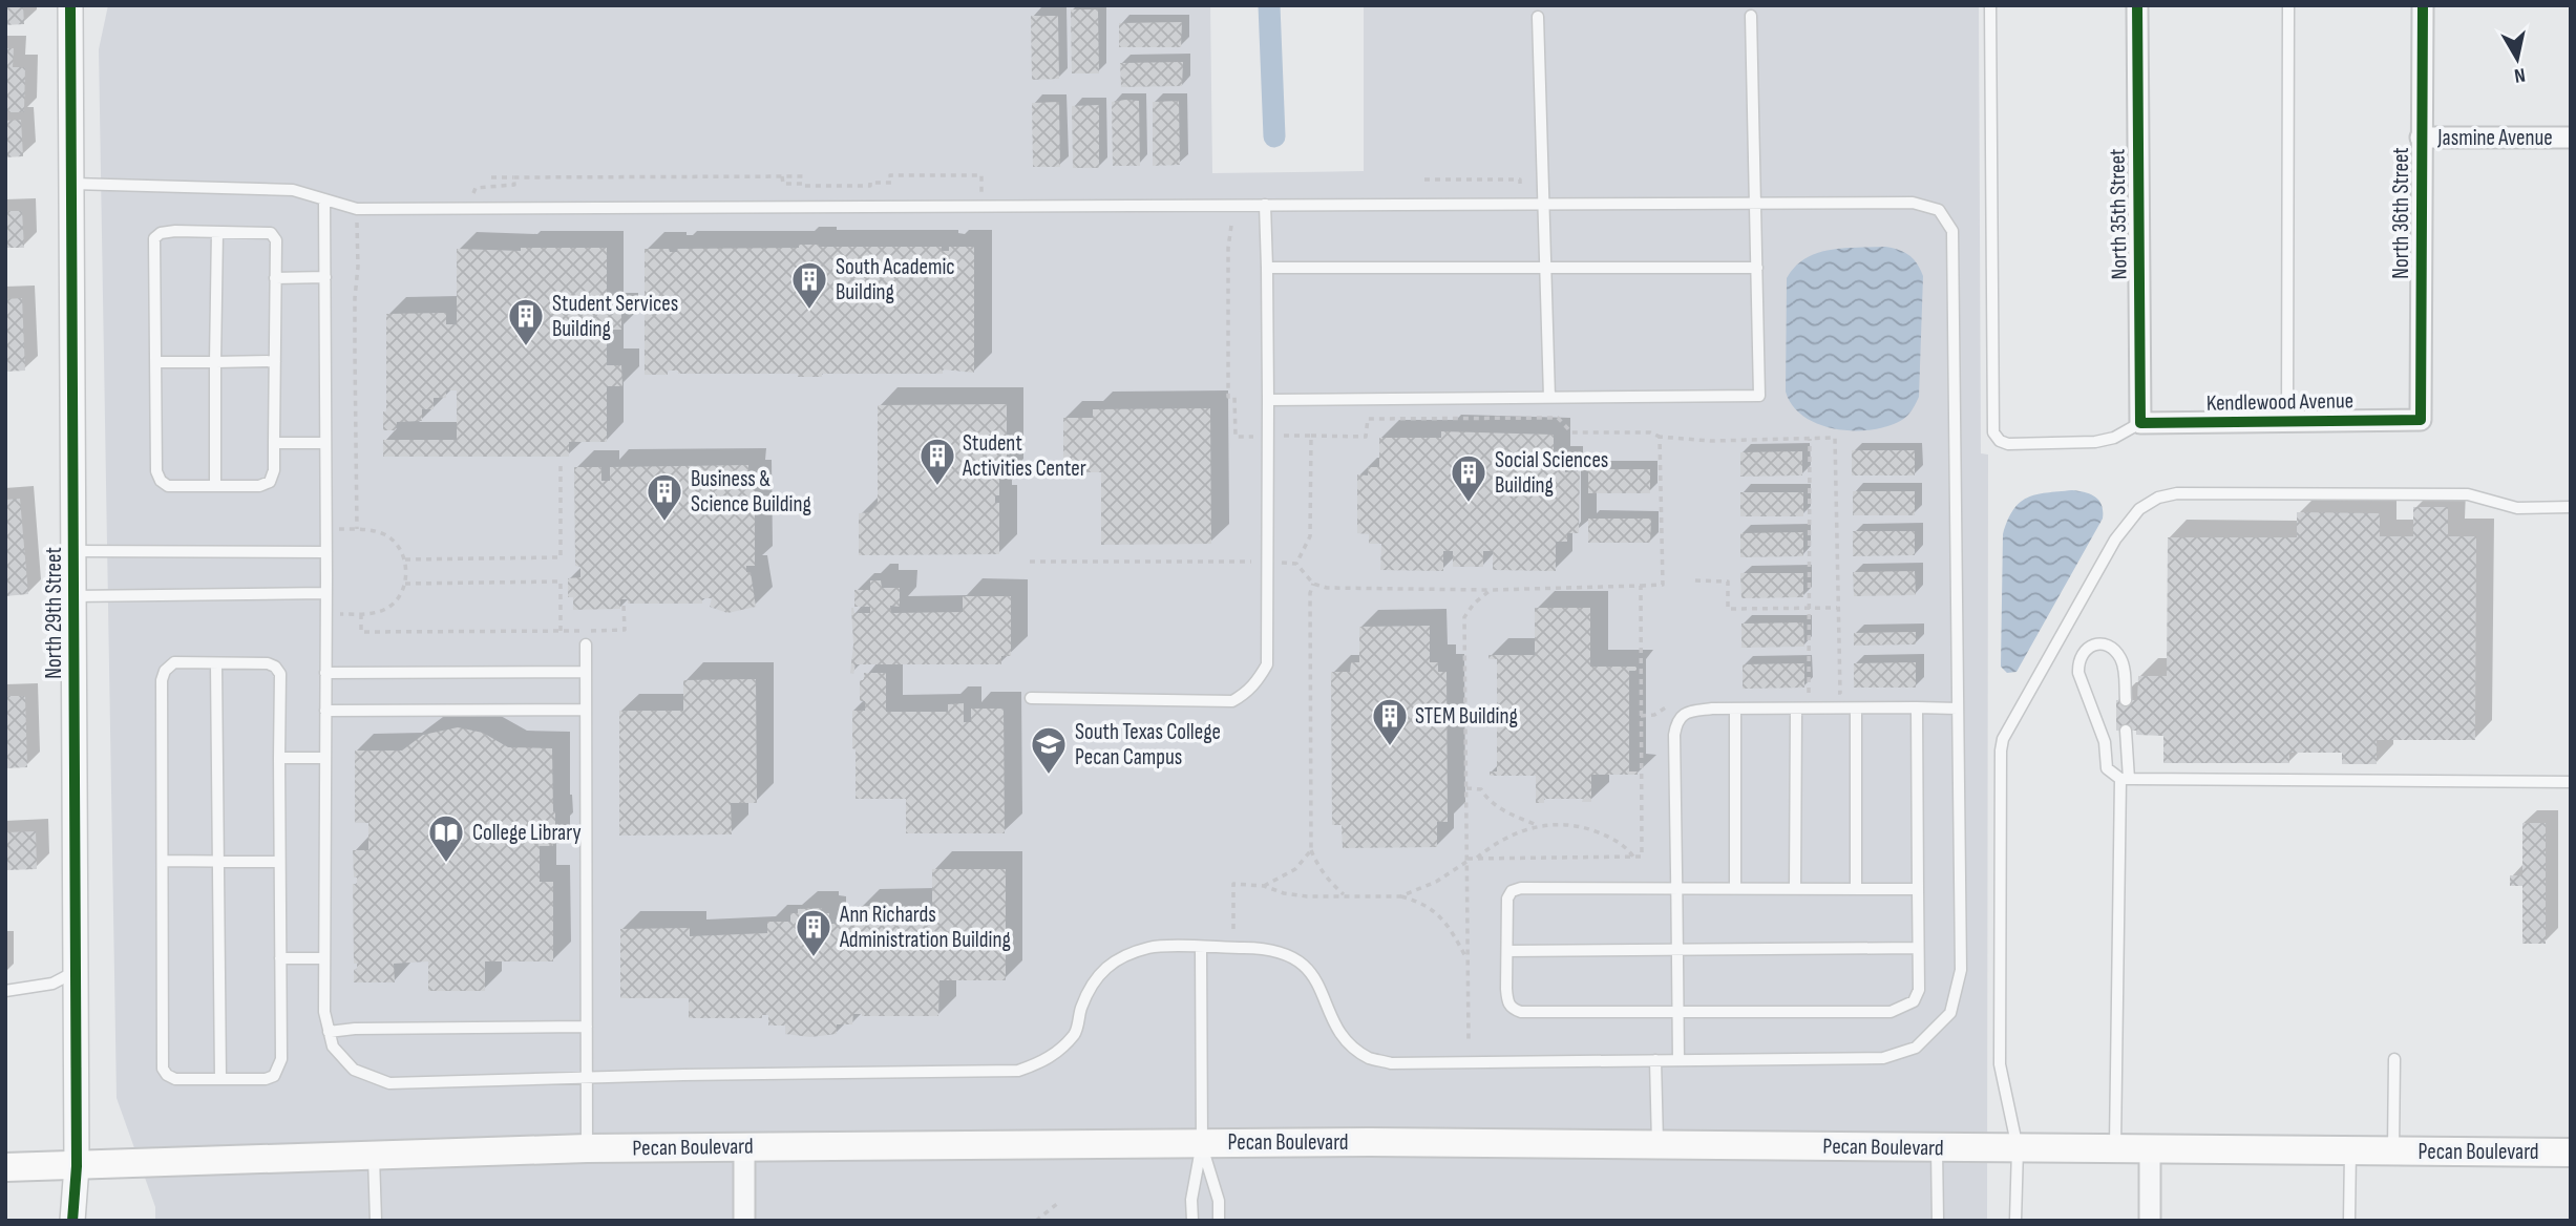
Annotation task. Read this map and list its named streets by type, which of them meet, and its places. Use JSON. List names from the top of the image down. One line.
{"streets":{"main road":["Pecan Boulevard"],"street":["Jasmine Avenue","North 36th Street","North 35th Street","Kendlewood Avenue","North 29th Street"]},"crossings":[["Jasmine Avenue","North 36th Street"],["North 36th Street","Kendlewood Avenue"],["North 35th Street","Kendlewood Avenue"],["North 29th Street","Pecan Boulevard"]],"places":{"building":["South Academic Building","Student Services Building","Student Activities Center","Social Sciences Building","Business & Science Building","STEM Building","Ann Richards Administration Building"],"school or university":["South Texas College Pecan Campus"],"library":["College Library"]},"north":"bottom"}
